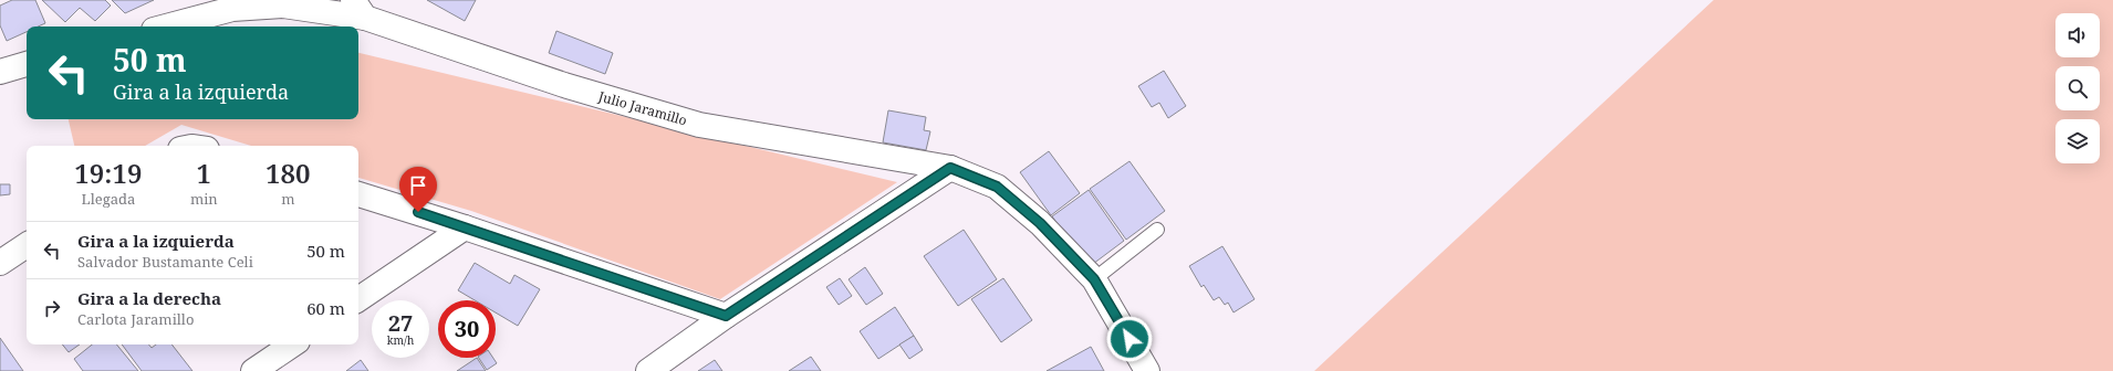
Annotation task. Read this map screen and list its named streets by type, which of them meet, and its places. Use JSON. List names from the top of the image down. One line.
{"streets":{"street":["Julio Jaramillo"]},"page":{"turn":["50 m","Gira a la izquierda"],"eta":["19:19","Llegada","1","min","180","m"],"list":[{"name":"Gira a la izquierda","note":"Salvador Bustamante Celi","value":"50 m"},{"name":"Gira a la derecha","note":"Carlota Jaramillo","value":"60 m"}],"speed":"27 km/h","limit":"30"}}
